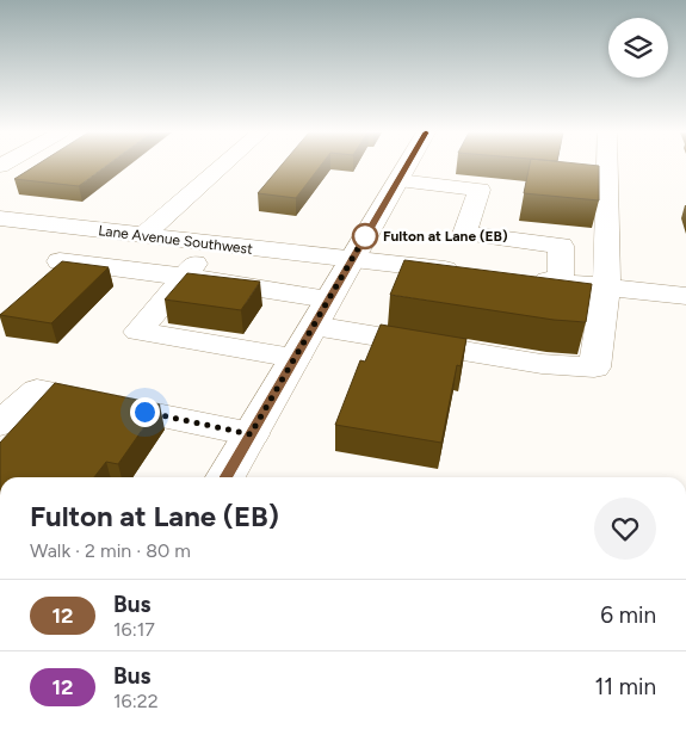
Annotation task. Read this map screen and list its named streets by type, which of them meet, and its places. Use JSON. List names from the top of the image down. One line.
{"streets":{"street":["Lane Avenue Southwest"]},"places":["Fulton at Lane (EB)"],"lines":["bus line 12"],"page":{"heading":["Fulton at Lane (EB)","Walk · 2 min · 80 m"],"list":[{"mark":"12","name":"Bus","note":"16:17","value":"6 min"},{"mark":"12","name":"Bus","note":"16:22","value":"11 min"}]}}
